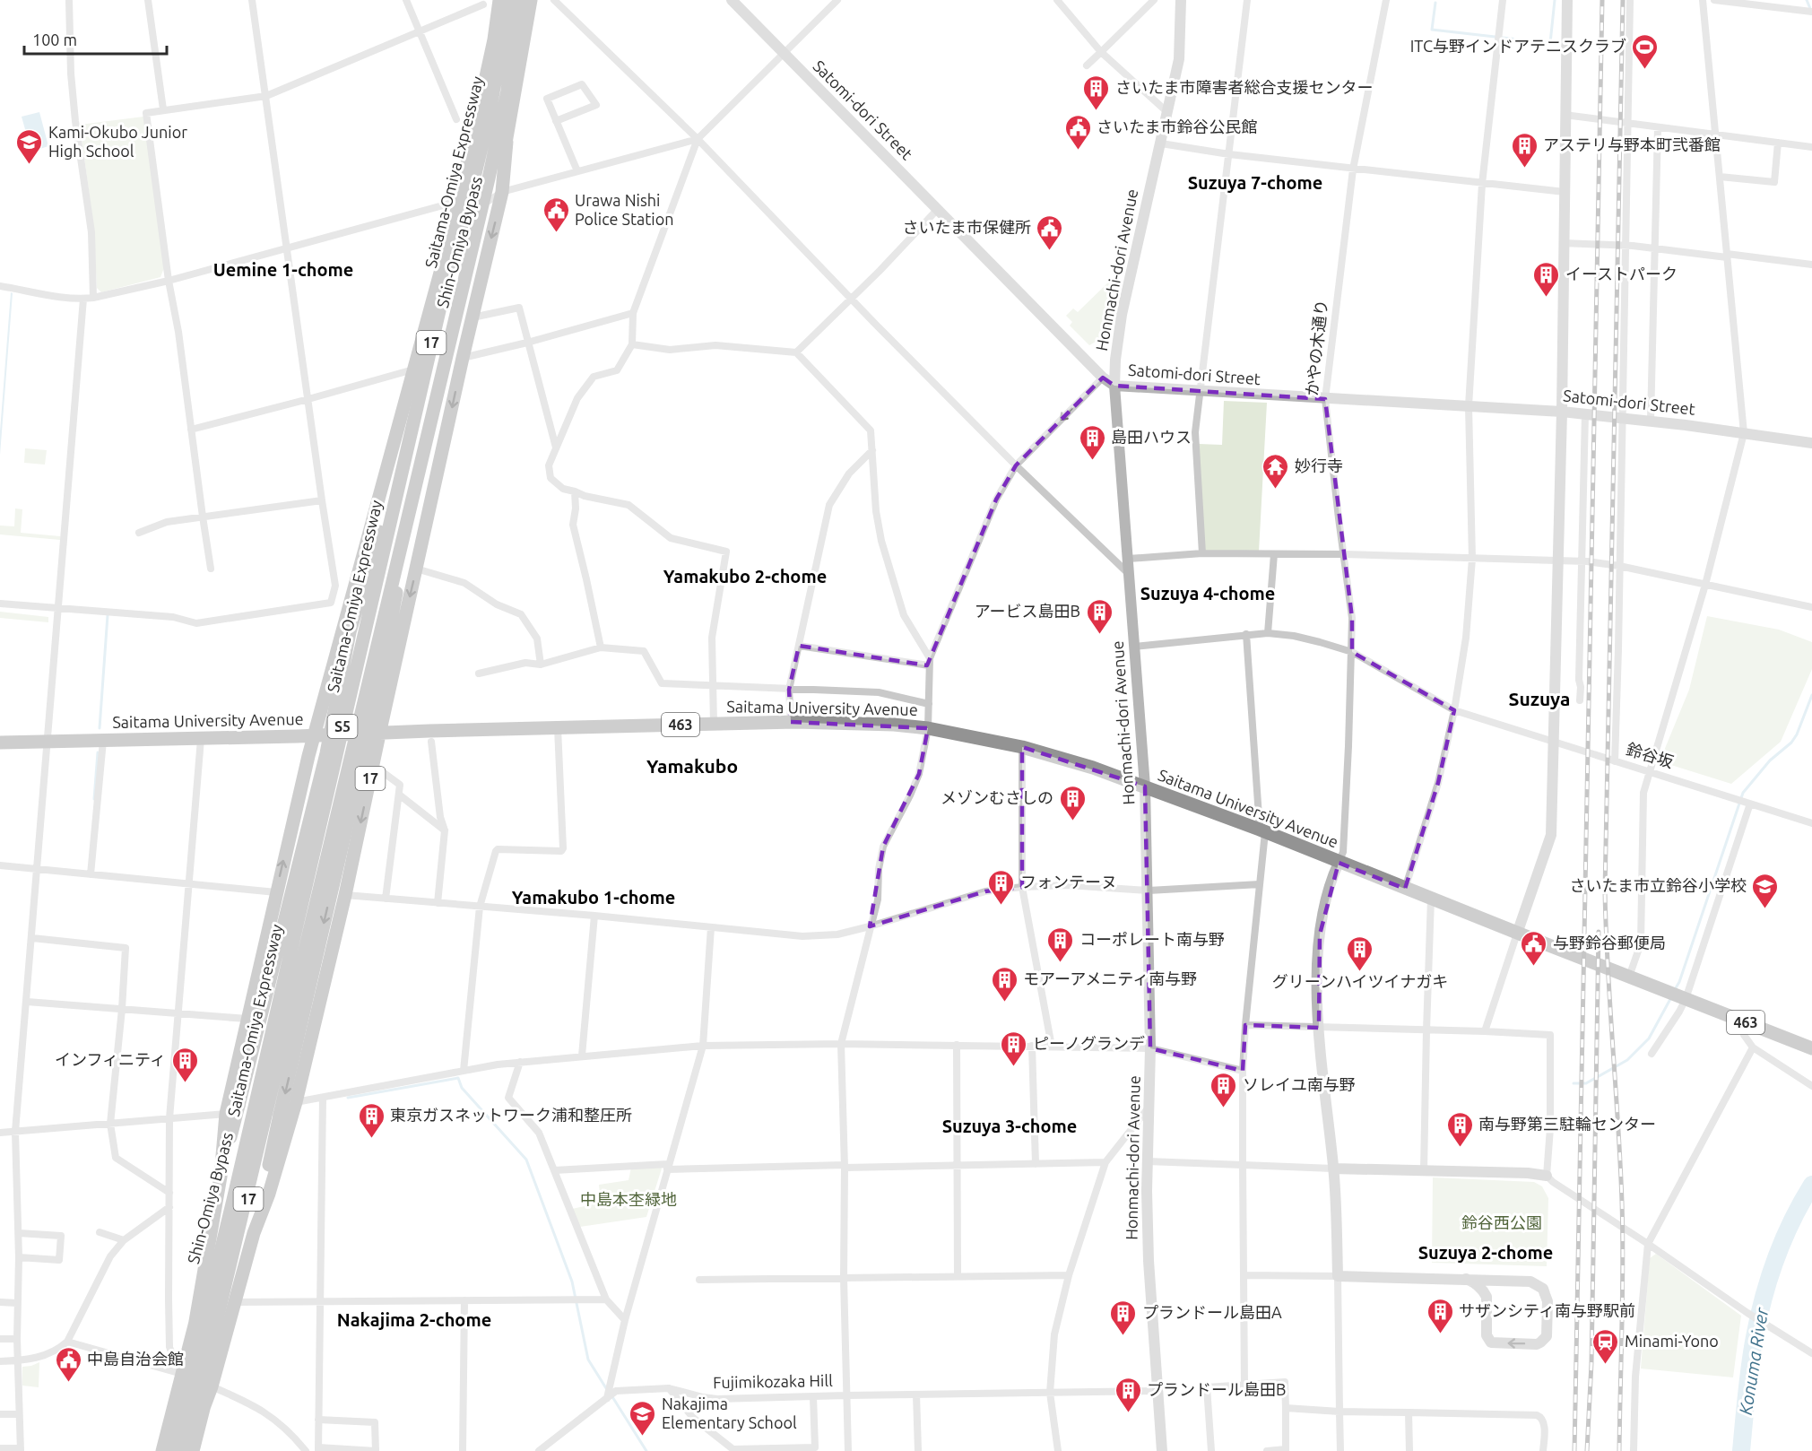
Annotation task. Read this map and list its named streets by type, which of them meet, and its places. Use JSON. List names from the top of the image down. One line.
{"streets":{"highway":["Saitama-Omiya Expressway","Shin-Omiya Bypass","17","Saitama University Avenue","463","S5"],"street":["Satomi-dori Street","Honmachi-dori Avenue","かやの木通り","鈴谷坂","Fujimikozaka Hill"]},"crossings":[["Satomi-dori Street","Honmachi-dori Avenue"],["Satomi-dori Street","かやの木通り"],["Shin-Omiya Bypass","17"],["Honmachi-dori Avenue","Saitama University Avenue"],["Honmachi-dori Avenue","鈴谷坂"],["Honmachi-dori Avenue","Fujimikozaka Hill"],["17","Saitama University Avenue"],["かやの木通り","Saitama University Avenue"],["かやの木通り","鈴谷坂"]],"districts":["Suzuya 7-chome","Uemine 1-chome","Yamakubo 2-chome","Suzuya 4-chome","Suzuya","Yamakubo","Yamakubo 1-chome","Suzuya 3-chome","Suzuya 2-chome","Nakajima 2-chome"],"water":["Konuma River"],"parks":["中島本杢緑地","鈴谷西公園"],"places":{"sports":["ITC与野インドアテニスクラブ"],"building":["さいたま市障害者総合支援センター","アステリ与野本町弐番館","イーストパーク","島田ハウス","アービス島田B","メゾンむさしの","フォンテーヌ","コーポレート南与野","グリーンハイツイナガキ","モアーアメニティ南与野","ピーノグランデ","インフィニティ","ソレイユ南与野","東京ガスネットワーク浦和整圧所","南与野第三駐輪センター","サザンシティ南与野駅前","プランドール島田A","プランドール島田B"],"public building":["さいたま市鈴谷公民館","Urawa Nishi Police Station","さいたま市保健所","与野鈴谷郵便局","中島自治会館"],"school or university":["Kami-Okubo Junior High School","さいたま市立鈴谷小学校","Nakajima Elementary School"],"temple":["妙行寺"],"station":["Minami-Yono"]},"scale_bar":"100 m"}
